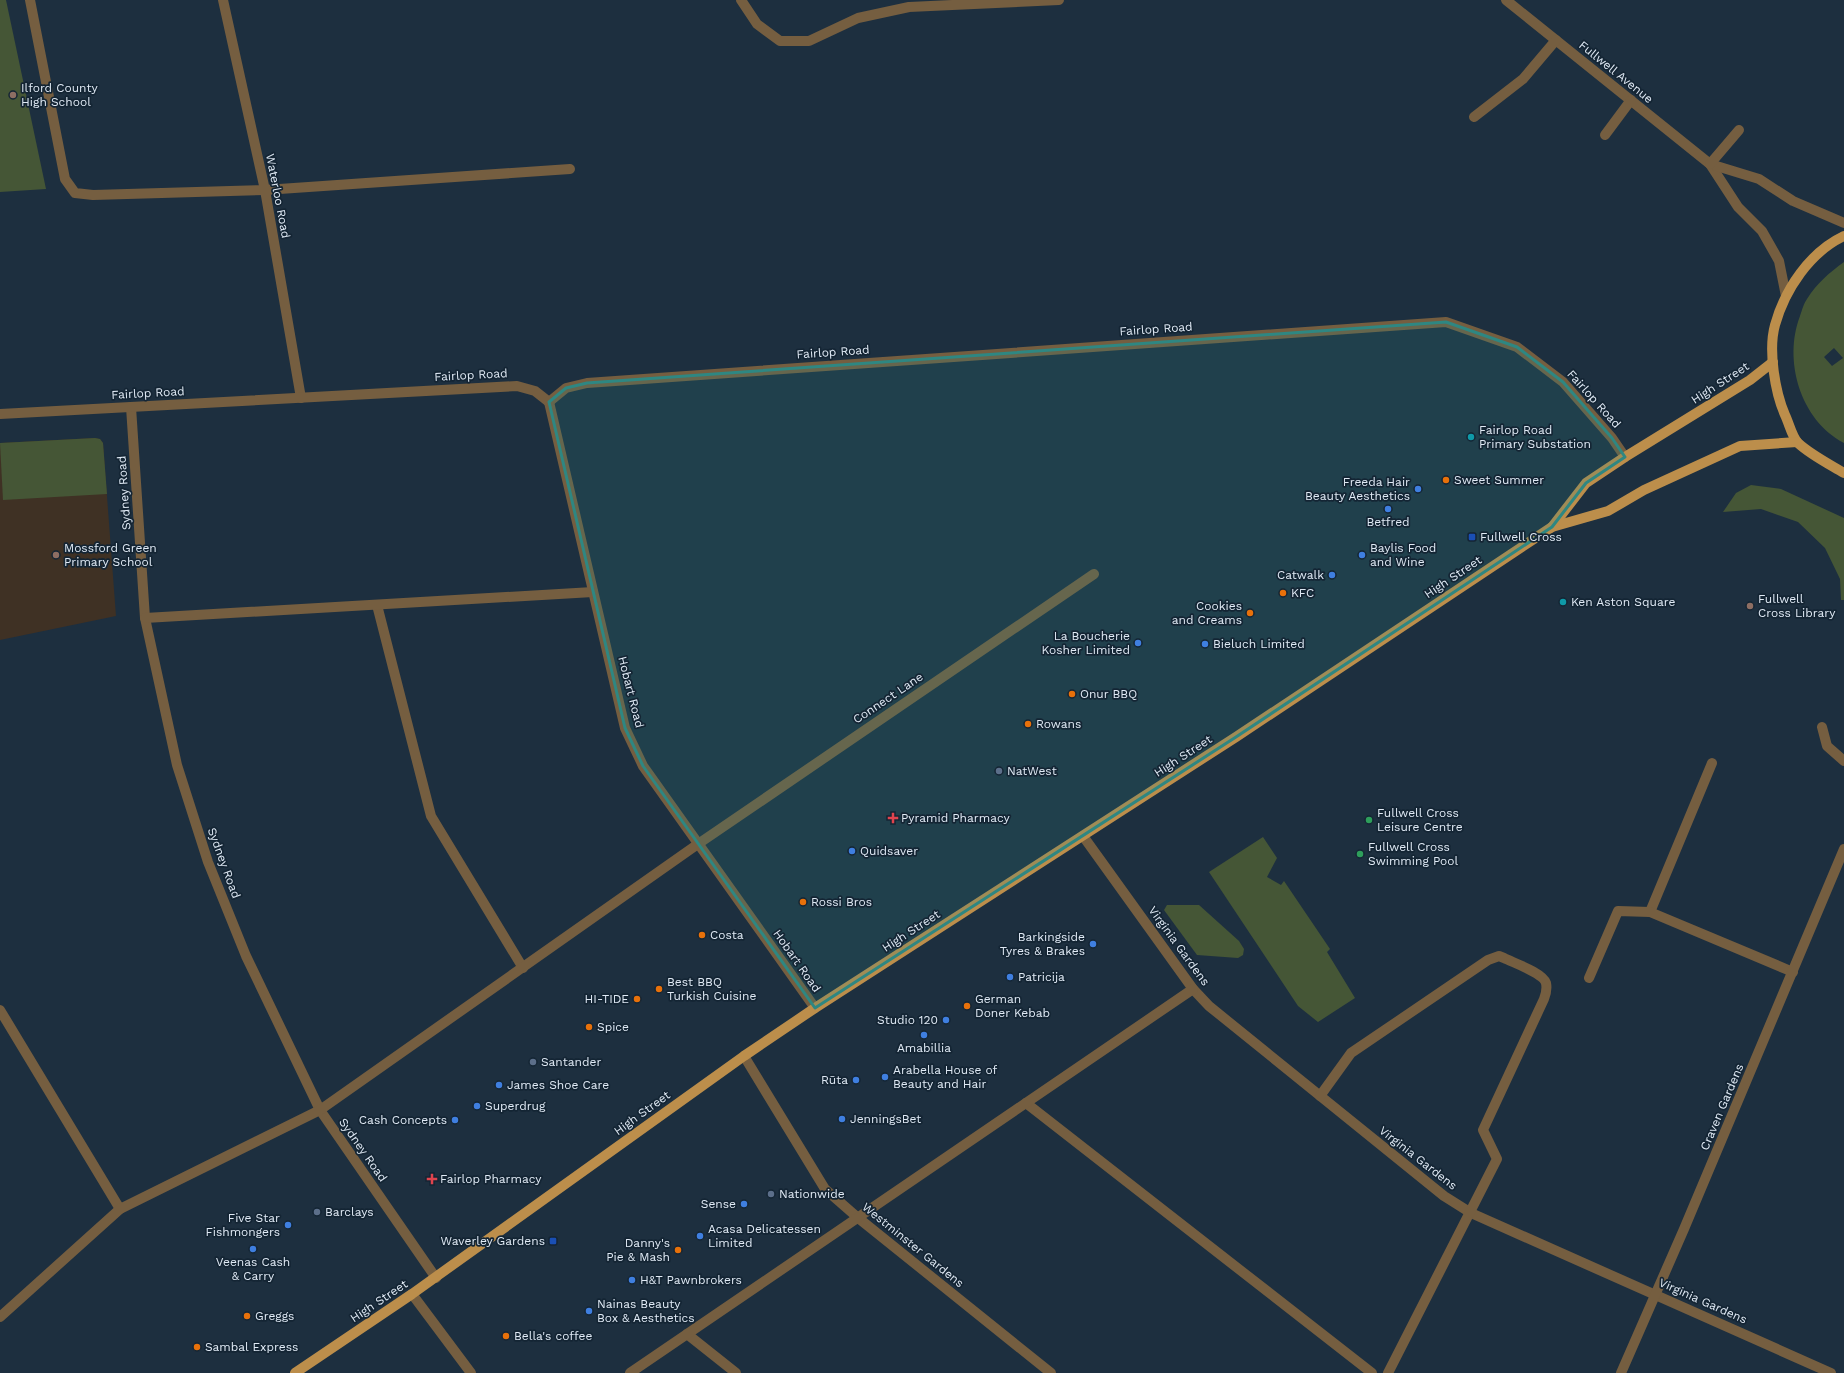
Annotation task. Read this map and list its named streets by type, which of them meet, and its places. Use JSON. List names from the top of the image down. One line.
{"streets":{"main road":["High Street"],"street":["Fullwell Avenue","Waterloo Road","Fairlop Road","Sydney Road","Hobart Road","Connect Lane","Virginia Gardens","Craven Gardens","Westminster Gardens"]},"crossings":[["Waterloo Road","Fairlop Road"],["Fairlop Road","High Street"],["Fairlop Road","Sydney Road"],["Fairlop Road","Hobart Road"],["High Street","Sydney Road"],["High Street","Hobart Road"],["High Street","Virginia Gardens"],["High Street","Westminster Gardens"],["Sydney Road","Connect Lane"],["Hobart Road","Connect Lane"],["Virginia Gardens","Craven Gardens"]],"places":{"other":["Ilford County High School","Fairlop Road Primary Substation","Sweet Summer","Freeda Hair Beauty Aesthetics","Betfred","Mossford Green Primary School","Baylis Food and Wine","Catwalk","KFC","Ken Aston Square","Fullwell Cross Library","Cookies and Creams","La Boucherie Kosher Limited","Bieluch Limited","Onur BBQ","Rowans","NatWest","Fullwell Cross Leisure Centre","Quidsaver","Fullwell Cross Swimming Pool","Rossi Bros","Costa","Barkingside Tyres & Brakes","Patricija","Best BBQ Turkish Cuisine","HI-TIDE","German Doner Kebab","Studio 120","Spice","Amabillia","Santander","Arabella House of Beauty and Hair","Rūta","James Shoe Care","Superdrug","JenningsBet","Cash Concepts","Nationwide","Sense","Barclays","Five Star Fishmongers","Acasa Delicatessen Limited","Veenas Cash & Carry","Danny's Pie & Mash","H&T Pawnbrokers","Nainas Beauty Box & Aesthetics","Greggs","Bella's coffee","Sambal Express"],"transit":["Fullwell Cross","Waverley Gardens"],"health":["Pyramid Pharmacy","Fairlop Pharmacy"]}}
